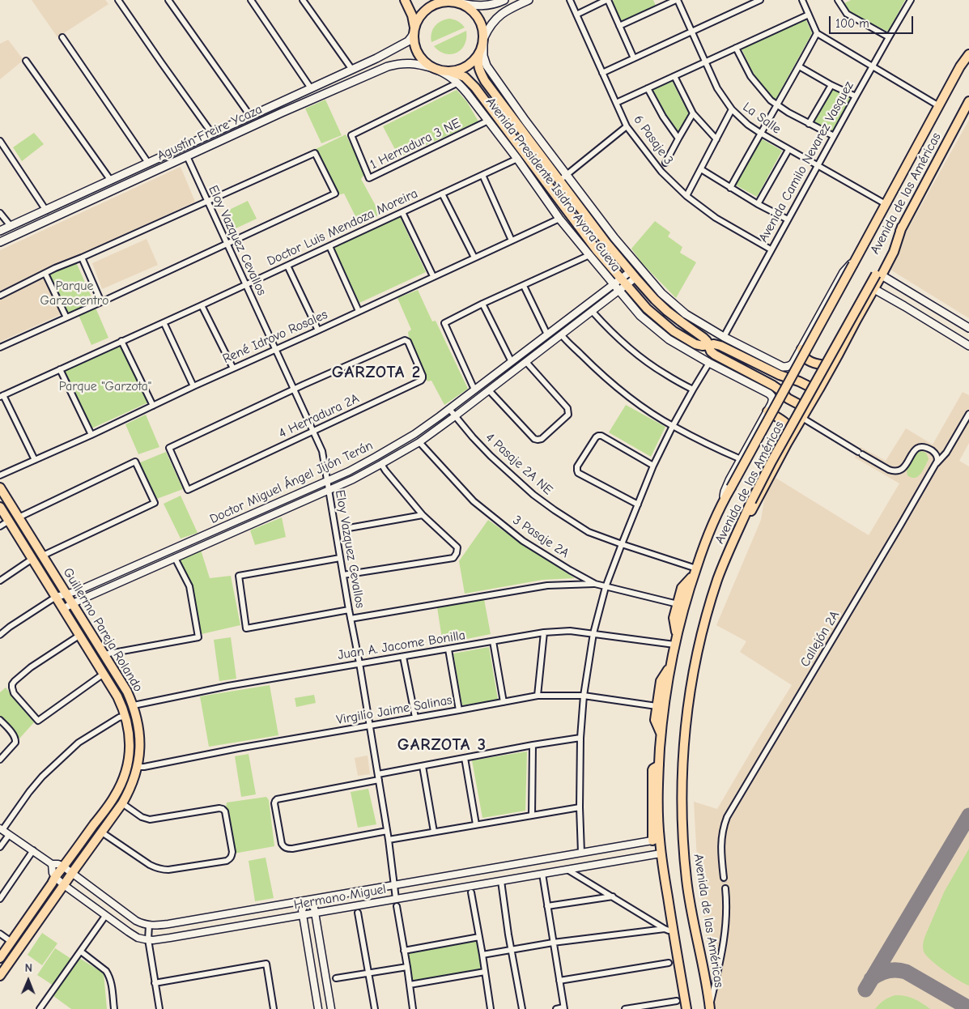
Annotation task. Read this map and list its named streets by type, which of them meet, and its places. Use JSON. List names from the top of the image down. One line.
{"streets":{"main road":["Agustín Freire Ycaza","Avenida Presidente Isidro Ayora Cueva","Avenida de las Américas","Guillermo Pareja Rolando"],"street":["La Salle","6 Pasaje 3","1 Herradura 3 NE","Avenida Camilo Nevarez Vasquez","Doctor Luis Mendoza Moreira","Eloy Vazquez Cevallos","René Idrovo Rosales","4 Herradura 2A","4 Pasaje 2A NE","Doctor Miguel Ángel Jijón Terán","3 Pasaje 2A","Callejón 2A","Juan A. Jacome Bonilla","Virgilio Jaime Salinas","Hermano Miguel"]},"crossings":[["La Salle","Avenida Camilo Nevarez Vasquez"],["La Salle","Avenida de las Américas"],["Agustín Freire Ycaza","Avenida Presidente Isidro Ayora Cueva"],["Agustín Freire Ycaza","Eloy Vazquez Cevallos"],["6 Pasaje 3","Avenida Camilo Nevarez Vasquez"],["1 Herradura 3 NE","Avenida Presidente Isidro Ayora Cueva"],["Avenida Camilo Nevarez Vasquez","Avenida Presidente Isidro Ayora Cueva"],["Avenida Presidente Isidro Ayora Cueva","Avenida de las Américas"],["Avenida Presidente Isidro Ayora Cueva","Doctor Luis Mendoza Moreira"],["Avenida Presidente Isidro Ayora Cueva","René Idrovo Rosales"],["Avenida Presidente Isidro Ayora Cueva","Doctor Miguel Ángel Jijón Terán"],["Avenida de las Américas","4 Pasaje 2A NE"],["Avenida de las Américas","Juan A. Jacome Bonilla"],["Avenida de las Américas","Hermano Miguel"],["Doctor Luis Mendoza Moreira","Eloy Vazquez Cevallos"],["Eloy Vazquez Cevallos","René Idrovo Rosales"],["Eloy Vazquez Cevallos","4 Herradura 2A"],["Eloy Vazquez Cevallos","Doctor Miguel Ángel Jijón Terán"],["Eloy Vazquez Cevallos","Juan A. Jacome Bonilla"],["Eloy Vazquez Cevallos","Virgilio Jaime Salinas"],["Eloy Vazquez Cevallos","Hermano Miguel"],["4 Pasaje 2A NE","Doctor Miguel Ángel Jijón Terán"],["Doctor Miguel Ángel Jijón Terán","3 Pasaje 2A"],["Doctor Miguel Ángel Jijón Terán","Guillermo Pareja Rolando"],["Guillermo Pareja Rolando","Juan A. Jacome Bonilla"],["Guillermo Pareja Rolando","Virgilio Jaime Salinas"],["Guillermo Pareja Rolando","Hermano Miguel"]],"districts":["GARZOTA 2","GARZOTA 3"],"parks":["Parque Garzocentro","Parque \"Garzota\""],"scale_bar":"100 m","north":"top"}
